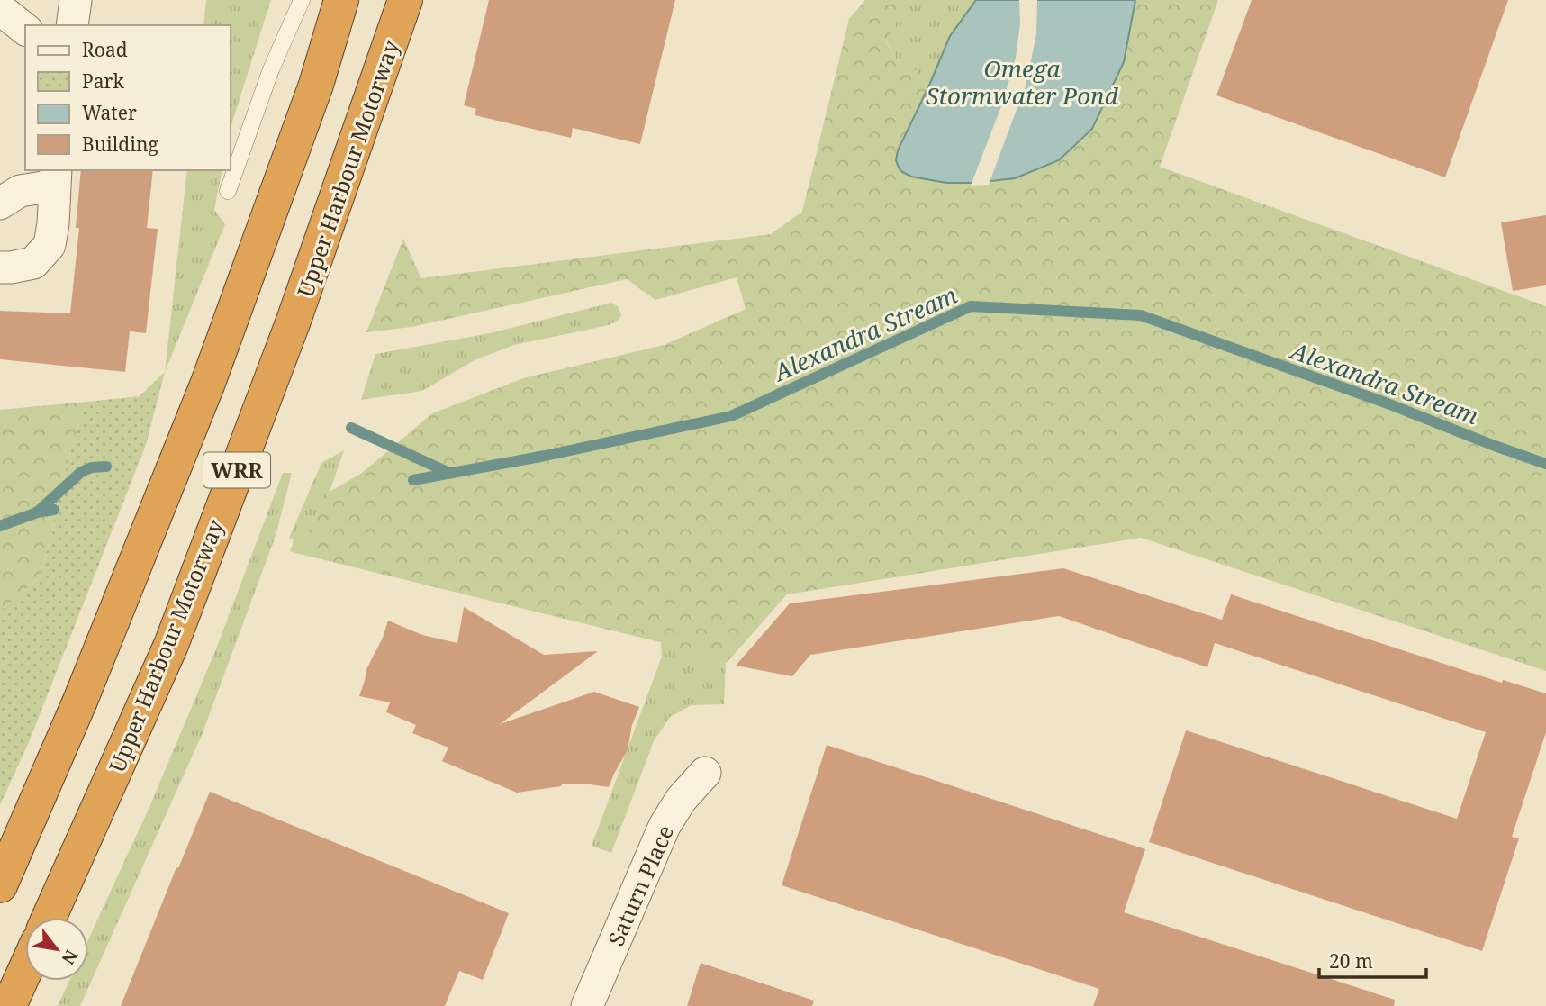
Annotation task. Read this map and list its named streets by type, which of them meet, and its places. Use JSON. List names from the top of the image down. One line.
{"streets":{"highway":["Upper Harbour Motorway","WRR"],"street":["Saturn Place"]},"water":["Omega Stormwater Pond","Alexandra Stream"],"legend":["Road","Park","Water","Building"],"scale_bar":"20 m","north":"bottom right"}
